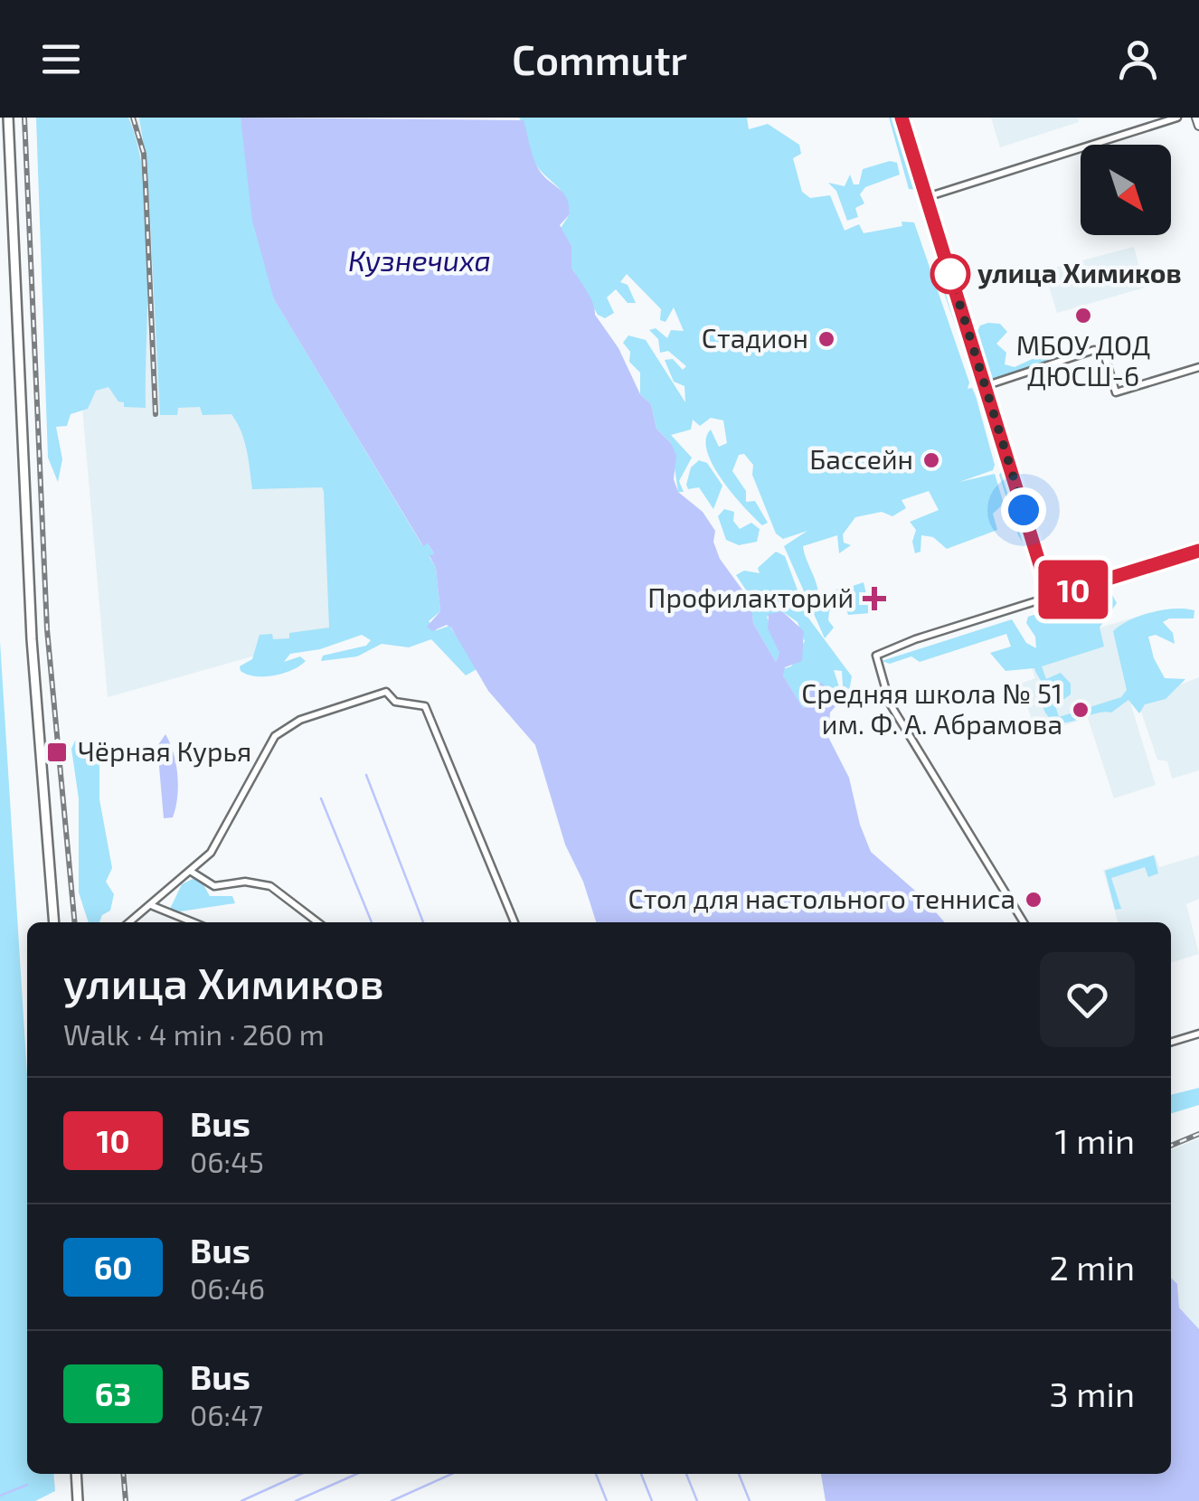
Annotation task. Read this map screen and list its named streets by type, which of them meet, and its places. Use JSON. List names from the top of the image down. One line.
{"water":["Кузнечиха"],"places":{"other":["улица Химиков","МБОУ ДОД ДЮСШ-6","Стадион","Бассейн","Средняя школа № 51 им. Ф. А. Абрамова","Стол для настольного тенниса"],"health":["Профилакторий"],"transit":["Чёрная Курья"]},"lines":["bus line 10"],"north":"bottom right","page":{"header":"Commutr","on_map":"10","heading":["улица Химиков","Walk · 4 min · 260 m"],"list":[{"mark":"10","name":"Bus","note":"06:45","value":"1 min"},{"mark":"60","name":"Bus","note":"06:46","value":"2 min"},{"mark":"63","name":"Bus","note":"06:47","value":"3 min"}]}}
